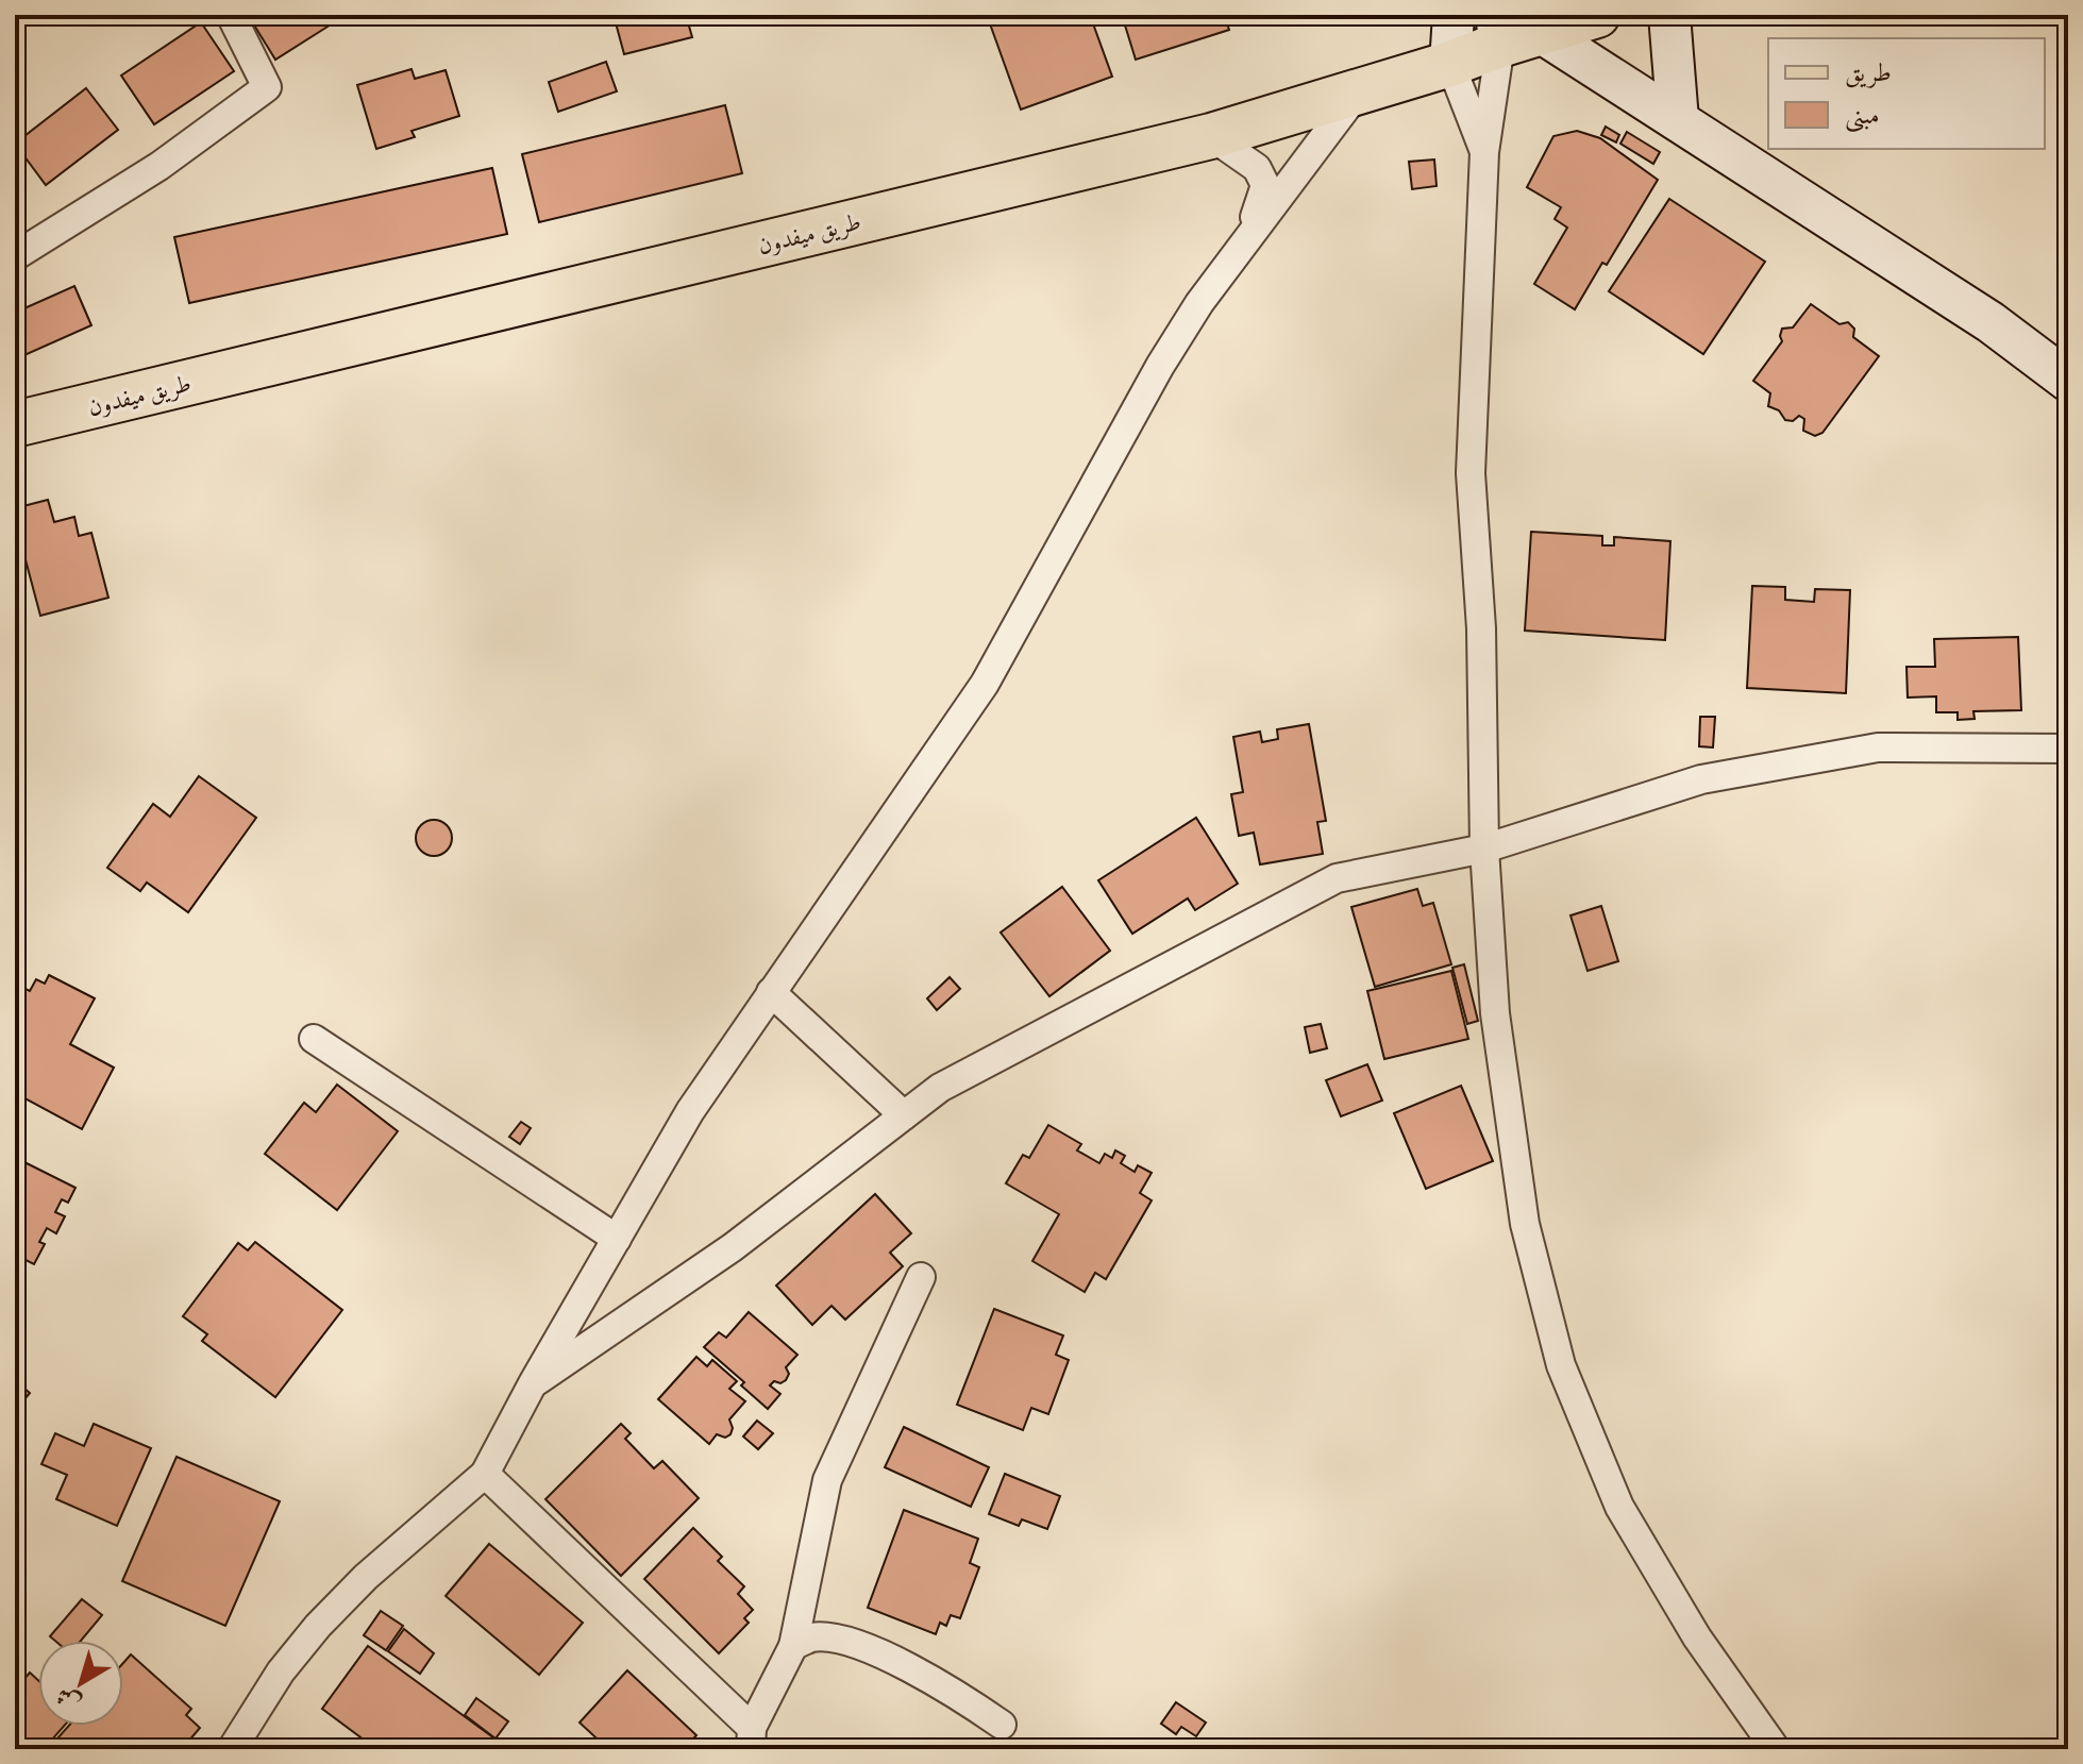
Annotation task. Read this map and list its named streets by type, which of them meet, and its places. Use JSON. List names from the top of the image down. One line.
{"streets":{"main road":["طريق ميفدون"]},"legend":["طريق","مبنى"],"north":"bottom left"}
